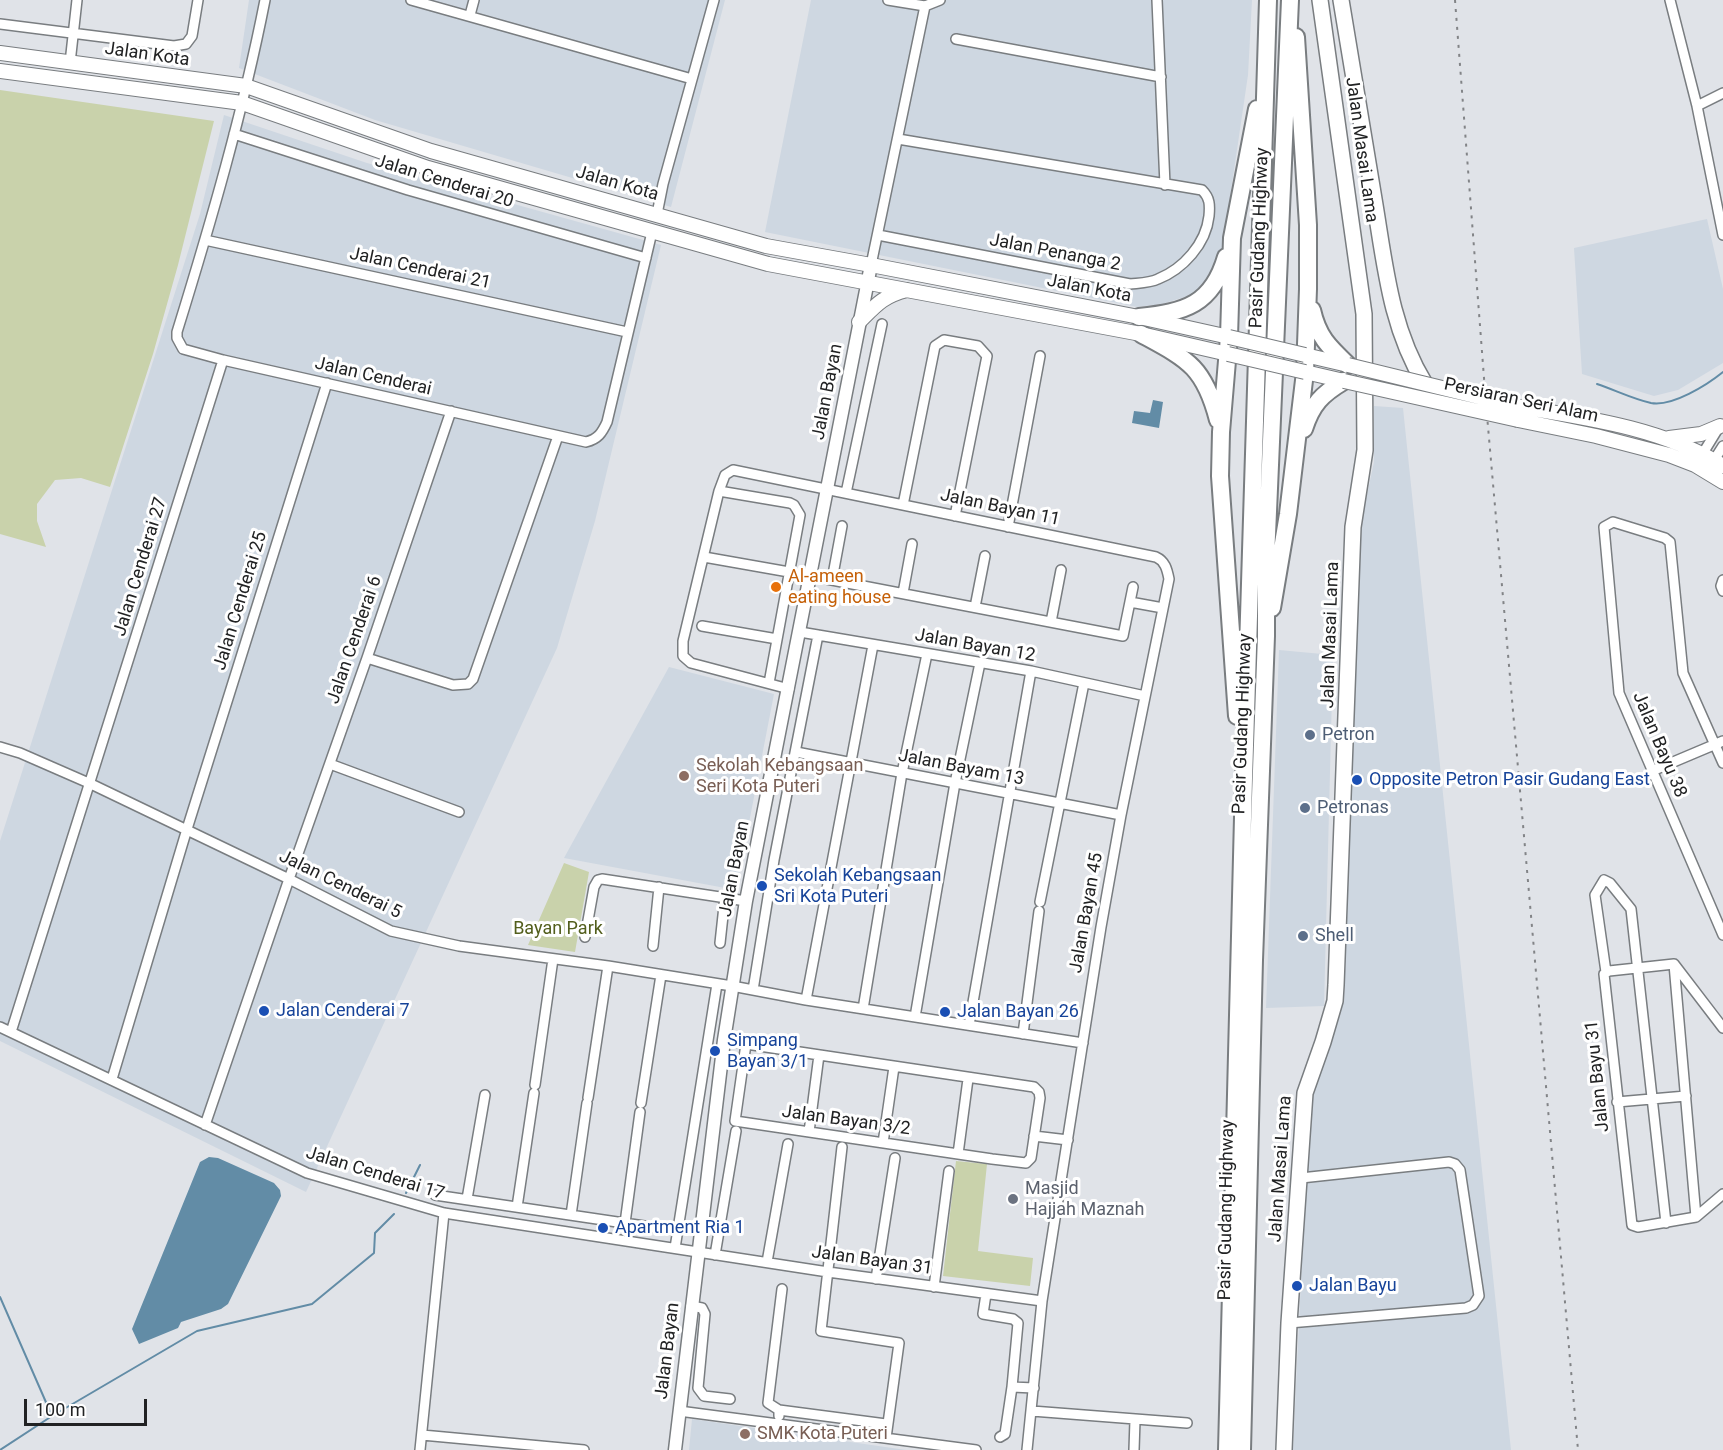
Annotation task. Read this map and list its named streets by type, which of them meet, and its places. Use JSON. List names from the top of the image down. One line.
{"streets":{"highway":["Pasir Gudang Highway"],"main road":["Jalan Kota","Jalan Masai Lama","Persiaran Seri Alam"],"street":["Jalan Cenderai 20","Jalan Penanga 2","Jalan Cenderai 21","Jalan Cenderai","Jalan Bayan","Jalan Bayan 11","Jalan Cenderai 27","Jalan Cenderai 25","Jalan Cenderai 6","Jalan Bayan 12","Jalan Bayu 38","Jalan Bayam 13","Jalan Cenderai 5","Jalan Bayan 45","Jalan Bayu 31","Jalan Bayan 3/2","Jalan Cenderai 17","Jalan Bayan 31"]},"crossings":[["Jalan Kota","Jalan Cenderai"],["Jalan Kota","Jalan Bayan"],["Jalan Kota","Persiaran Seri Alam"],["Jalan Cenderai 20","Jalan Cenderai"],["Jalan Cenderai 21","Jalan Cenderai"],["Jalan Cenderai","Jalan Cenderai 27"],["Jalan Cenderai","Jalan Cenderai 25"],["Jalan Cenderai","Jalan Cenderai 6"],["Jalan Bayan","Jalan Bayan 11"],["Jalan Bayan","Jalan Bayan 12"],["Jalan Bayan","Jalan Cenderai 5"],["Jalan Bayan","Jalan Cenderai 17"],["Jalan Bayan","Jalan Bayan 31"],["Jalan Bayan 11","Jalan Bayan 45"],["Jalan Cenderai 27","Jalan Cenderai 5"],["Jalan Cenderai 27","Jalan Cenderai 17"],["Jalan Cenderai 25","Jalan Cenderai 5"],["Jalan Cenderai 25","Jalan Cenderai 17"],["Jalan Cenderai 6","Jalan Cenderai 5"],["Jalan Bayan 12","Jalan Bayan 45"],["Jalan Bayam 13","Jalan Bayan 45"],["Jalan Bayan 45","Jalan Bayan 31"],["Jalan Cenderai 17","Jalan Bayan 31"]],"parks":["Bayan Park"],"places":["Al-ameen eating house","Petron","Sekolah Kebangsaan Seri Kota Puteri","Opposite Petron Pasir Gudang East","Petronas","Sekolah Kebangsaan Sri Kota Puteri","Shell","Jalan Cenderai 7","Jalan Bayan 26","Simpang Bayan 3/1","Masjid Hajjah Maznah","Apartment Ria 1","Jalan Bayu","SMK Kota Puteri"],"scale_bar":"100 m"}
